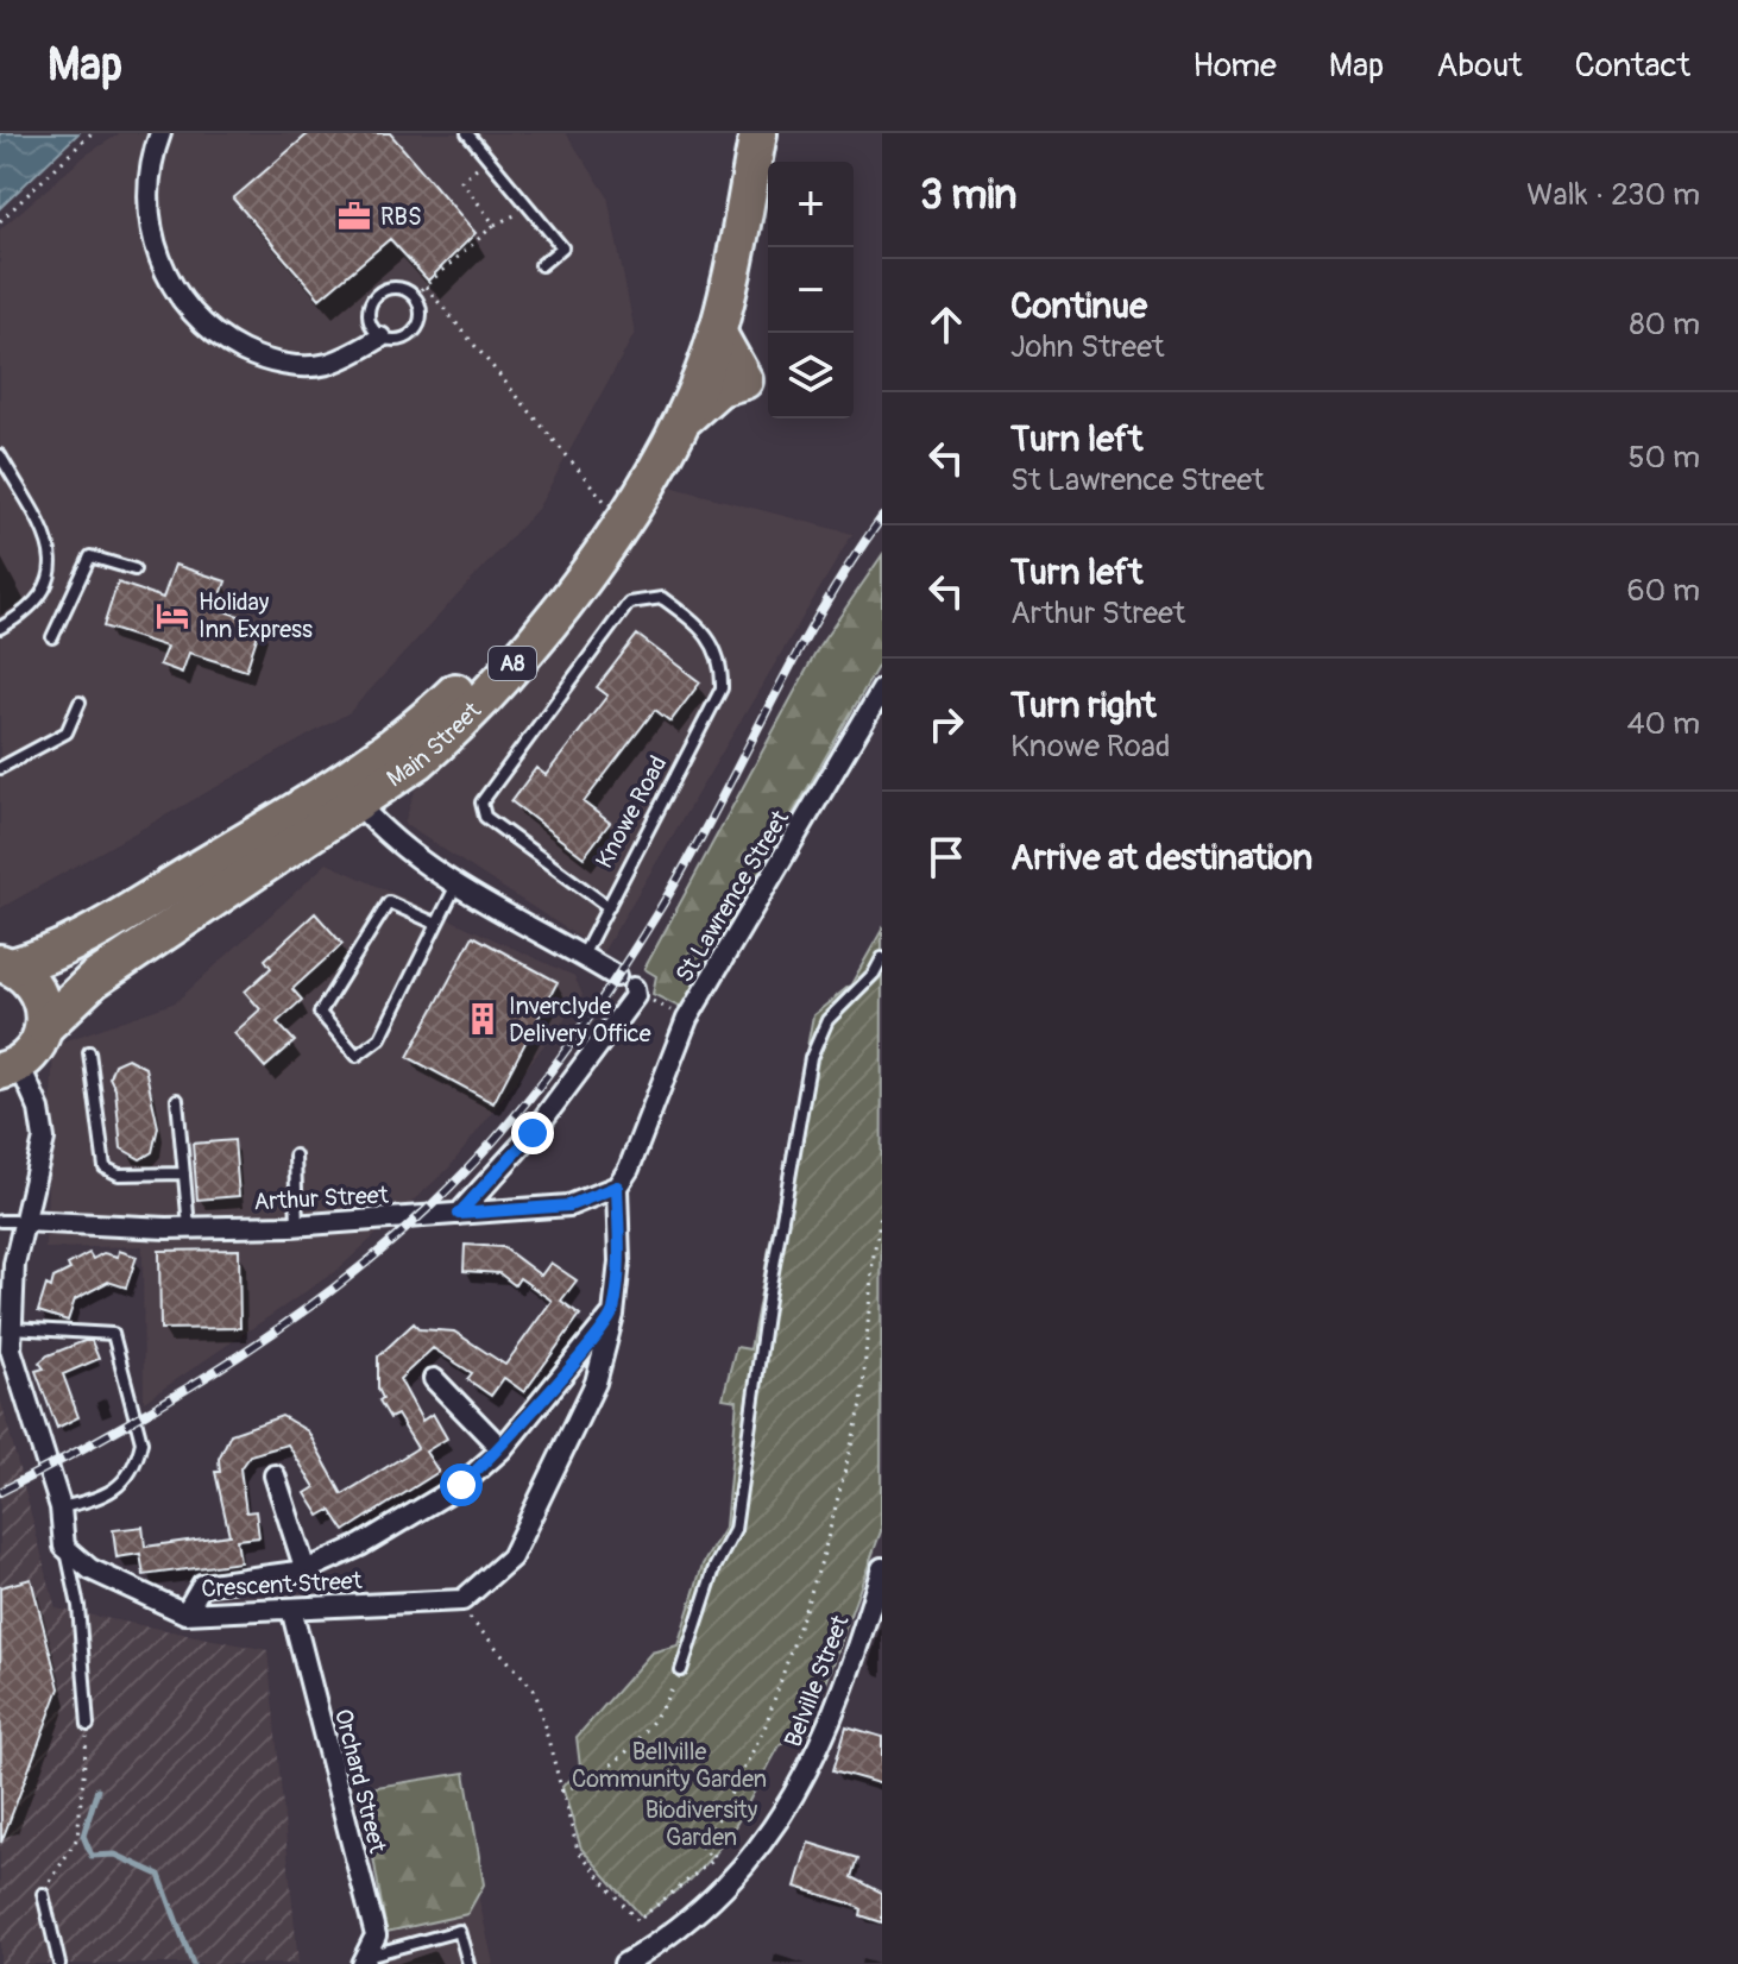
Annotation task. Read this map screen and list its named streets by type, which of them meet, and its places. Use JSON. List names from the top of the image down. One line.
{"streets":{"highway":["A8","Main Street"],"street":["St Lawrence Street","Arthur Street","Crescent Street","Belville Street","Orchard Street"],"lane":["Knowe Road"]},"crossings":[["A8","Main Street"],["St Lawrence Street","Arthur Street"],["St Lawrence Street","Crescent Street"],["Crescent Street","Orchard Street"]],"parks":["Bellville Community Garden","Biodiversity Garden"],"places":{"office":["RBS"],"hotel":["Holiday Inn Express"],"building":["Inverclyde Delivery Office"]},"page":{"header":"Map","nav":["Home","Map","About","Contact"],"heading":["3 min","Walk · 230 m"],"map_buttons":["+","−"],"list":[["Continue","John Street","80 m"],["Turn left","St Lawrence Street","50 m"],["Turn left","Arthur Street","60 m"],["Turn right","Knowe Road","40 m"],"Arrive at destination"]}}
